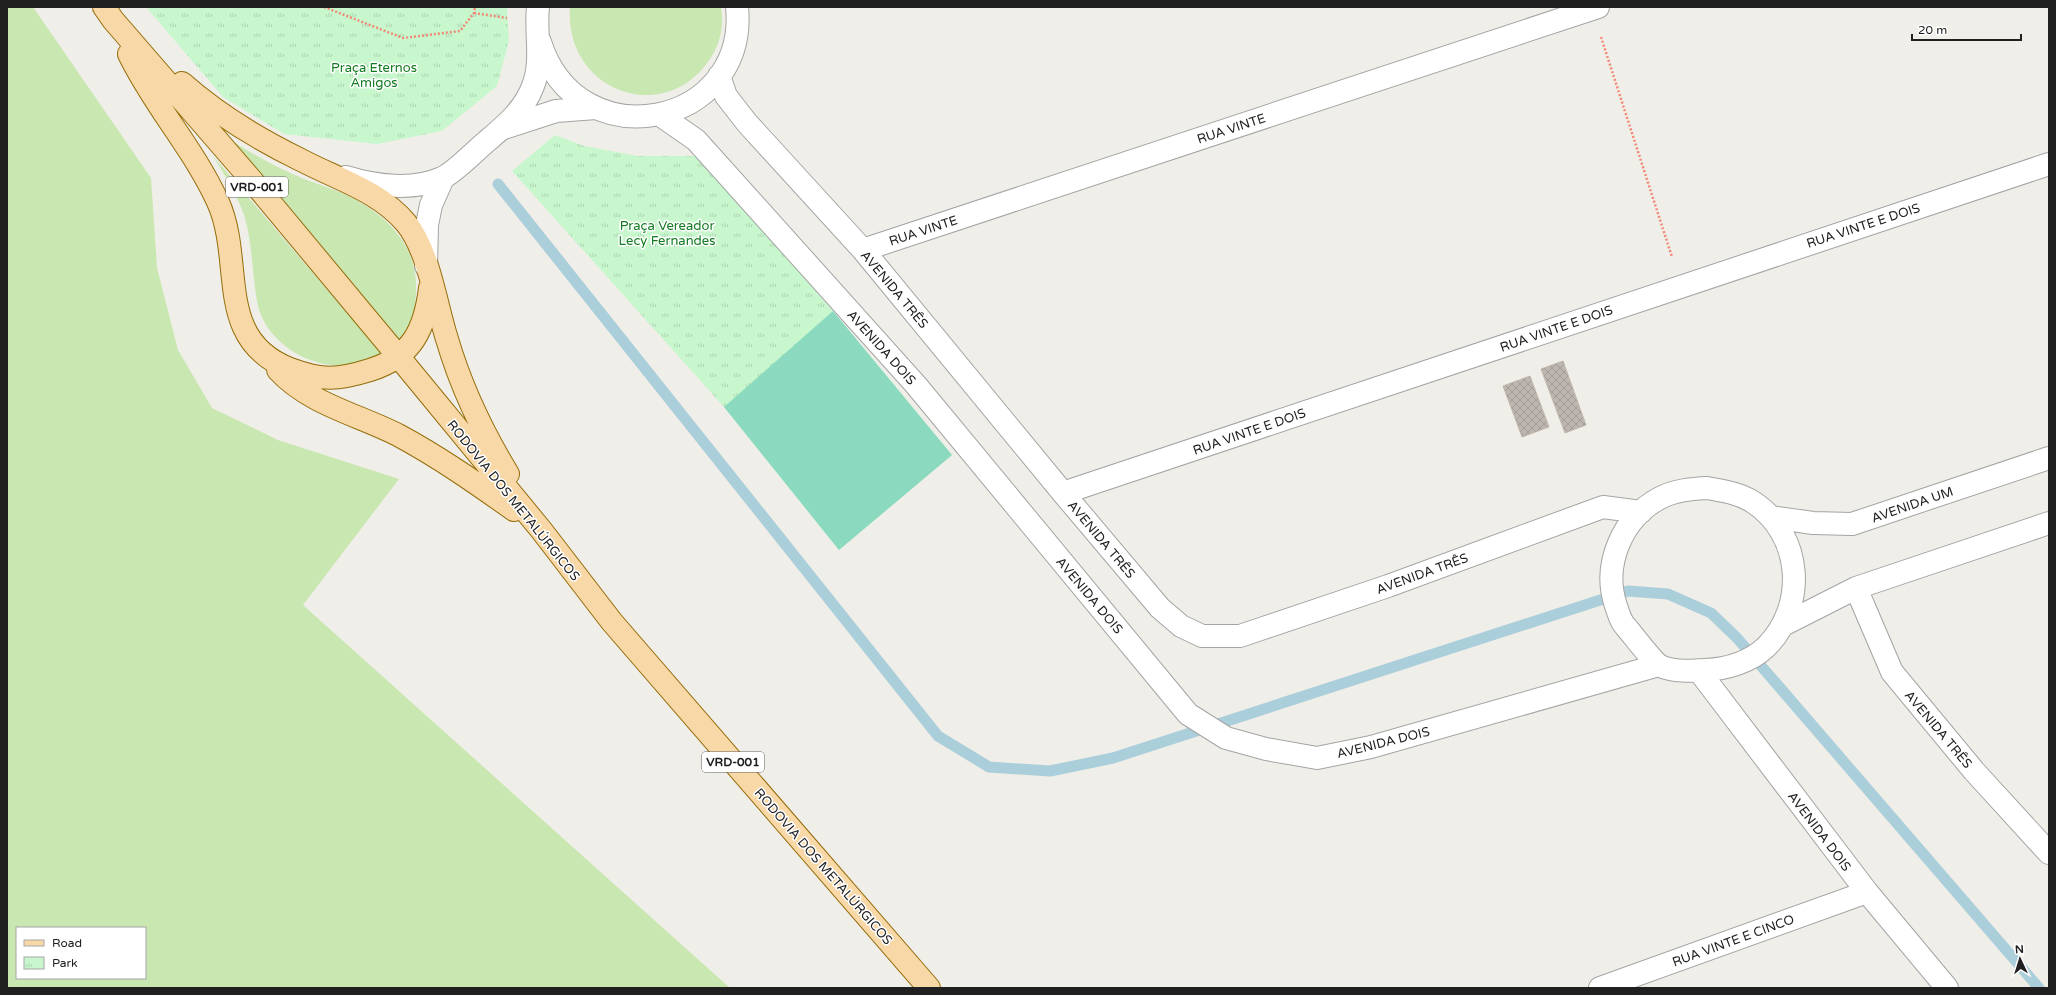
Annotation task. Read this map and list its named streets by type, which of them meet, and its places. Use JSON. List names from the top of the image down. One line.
{"streets":{"main road":["VRD-001","RODOVIA DOS METALÚRGICOS"],"street":["RUA VINTE","RUA VINTE E DOIS","AVENIDA TRÊS","AVENIDA DOIS","AVENIDA UM","RUA VINTE E CINCO"]},"crossings":[["RUA VINTE","AVENIDA TRÊS"],["RUA VINTE E DOIS","AVENIDA TRÊS"],["AVENIDA DOIS","RUA VINTE E CINCO"]],"parks":["Praça Eternos Amigos","Praça Vereador Lecy Fernandes"],"legend":["Road","Park"],"scale_bar":"20 m","north":"top"}
